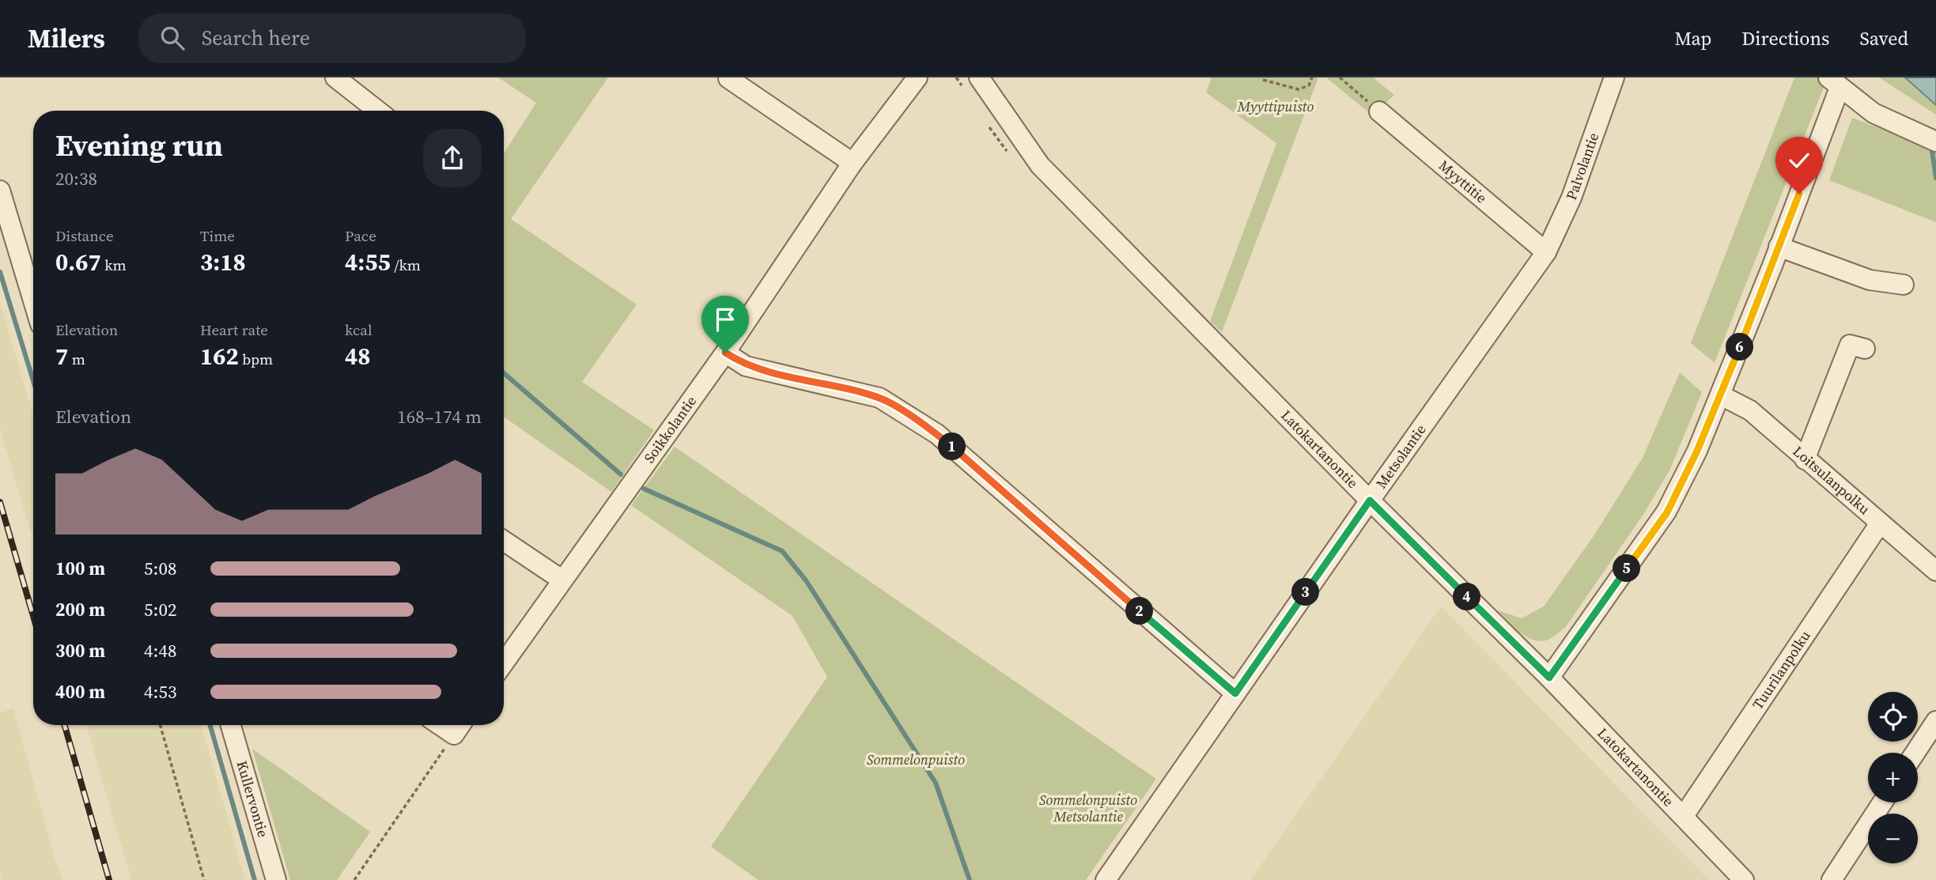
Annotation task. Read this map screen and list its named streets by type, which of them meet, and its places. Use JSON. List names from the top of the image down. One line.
{"streets":{"street":["Palvolantie","Myyttitie","Soikkolantie","Latokartanontie","Metsolantie","Loitsulanpolku","Tuurilanpolku","Kullervontie"]},"crossings":[["Palvolantie","Myyttitie"],["Palvolantie","Metsolantie"],["Myyttitie","Metsolantie"],["Latokartanontie","Metsolantie"],["Latokartanontie","Tuurilanpolku"],["Loitsulanpolku","Tuurilanpolku"]],"parks":["Myyttipuisto","Sommelonpuisto","Sommelonpuisto Metsolantie"],"page":{"header":"Milers","search":"Search here","nav":["Map","Directions","Saved"],"heading":["Evening run","20:38"],"stats":[["Distance","0.67 km"],["Time","3:18"],["Pace","4:55 /km"],["Elevation","7 m"],["Heart rate","162 bpm"],["kcal","48"]],"pins":["6","1","5","3","4","2"],"chart":["Elevation","168–174 m"],"list":[{"name":"100 m","note":"5:08"},{"name":"200 m","note":"5:02"},{"name":"300 m","note":"4:48"},{"name":"400 m","note":"4:53"}],"map_buttons":["+","−"]}}
